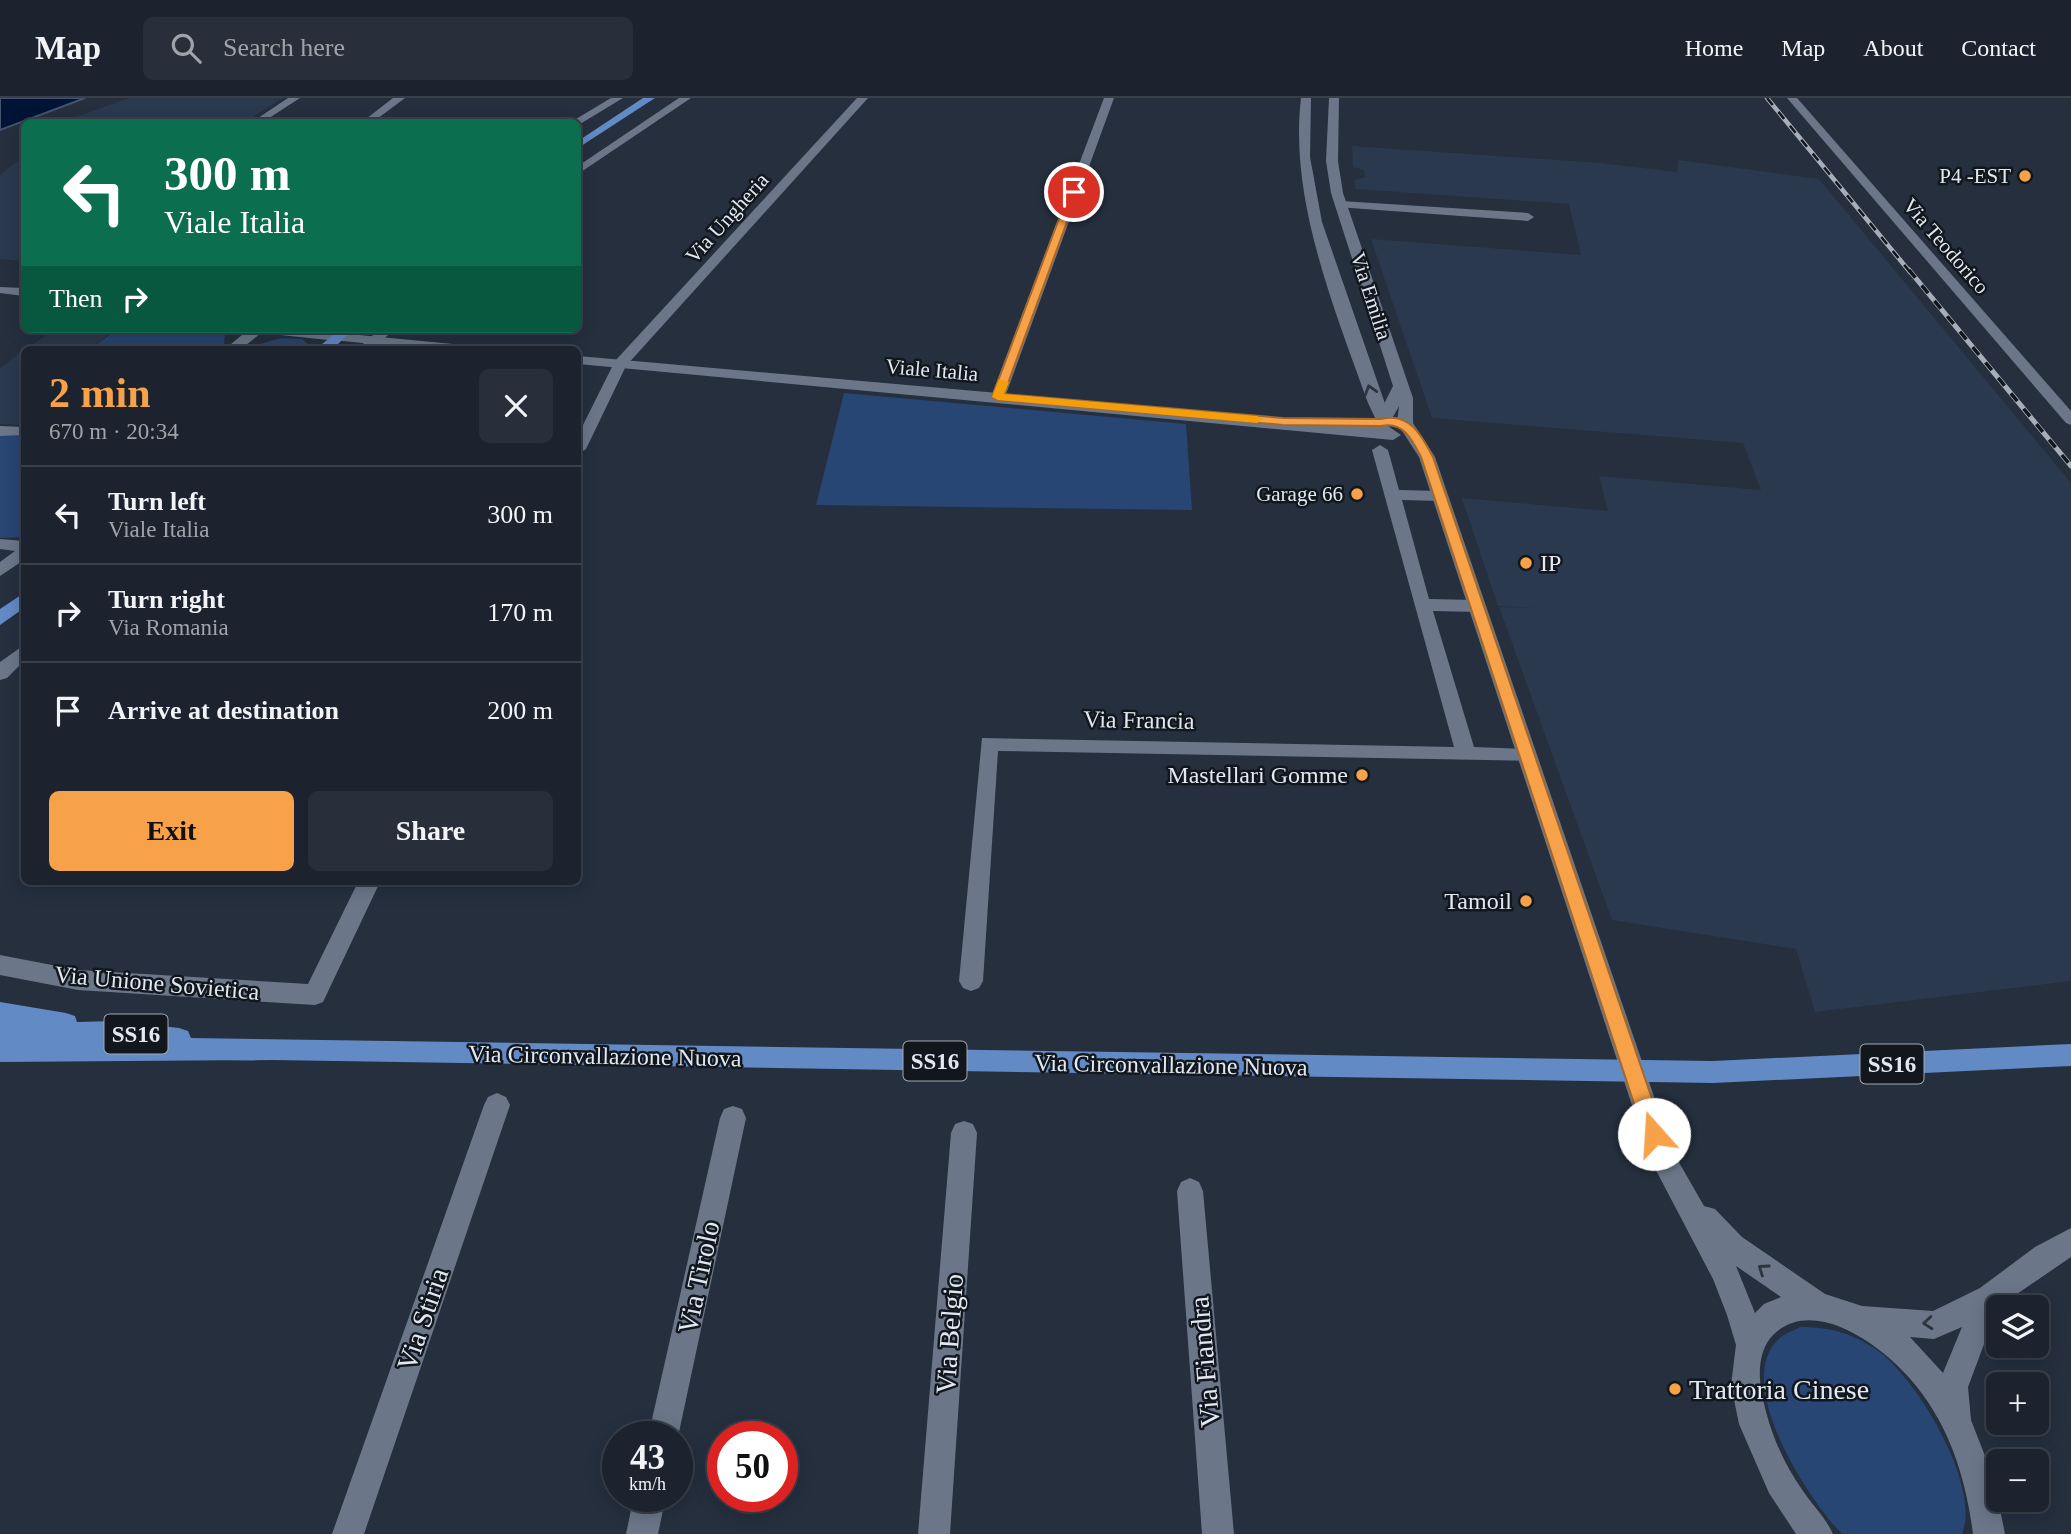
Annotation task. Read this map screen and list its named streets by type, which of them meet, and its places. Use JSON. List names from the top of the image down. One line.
{"streets":{"main road":["SS16","Via Circonvallazione Nuova"],"street":["Via Ungheria","Via Teodorico","Via Emilia","Viale Italia","Via Francia","Via Unione Sovietica","Via Tirolo","Via Stiria","Via Belgio","Via Fiandra"]},"crossings":[["Via Ungheria","Viale Italia"],["Via Emilia","Viale Italia"]],"places":["P4 -EST","Garage 66","IP","Mastellari Gomme","Tamoil","Trattoria Cinese"],"page":{"header":"Map","search":"Search here","nav":["Home","Map","About","Contact"],"turn":["300 m","Viale Italia"],"then":"Then","heading":["2 min","670 m · 20:34"],"list":[{"name":"Turn left","note":"Viale Italia","value":"300 m"},{"name":"Turn right","note":"Via Romania","value":"170 m"},{"name":"Arrive at destination","value":"200 m"}],"buttons":["Exit","Share"],"map_buttons":["+","−"],"speed":"43 km/h","limit":"50"}}
